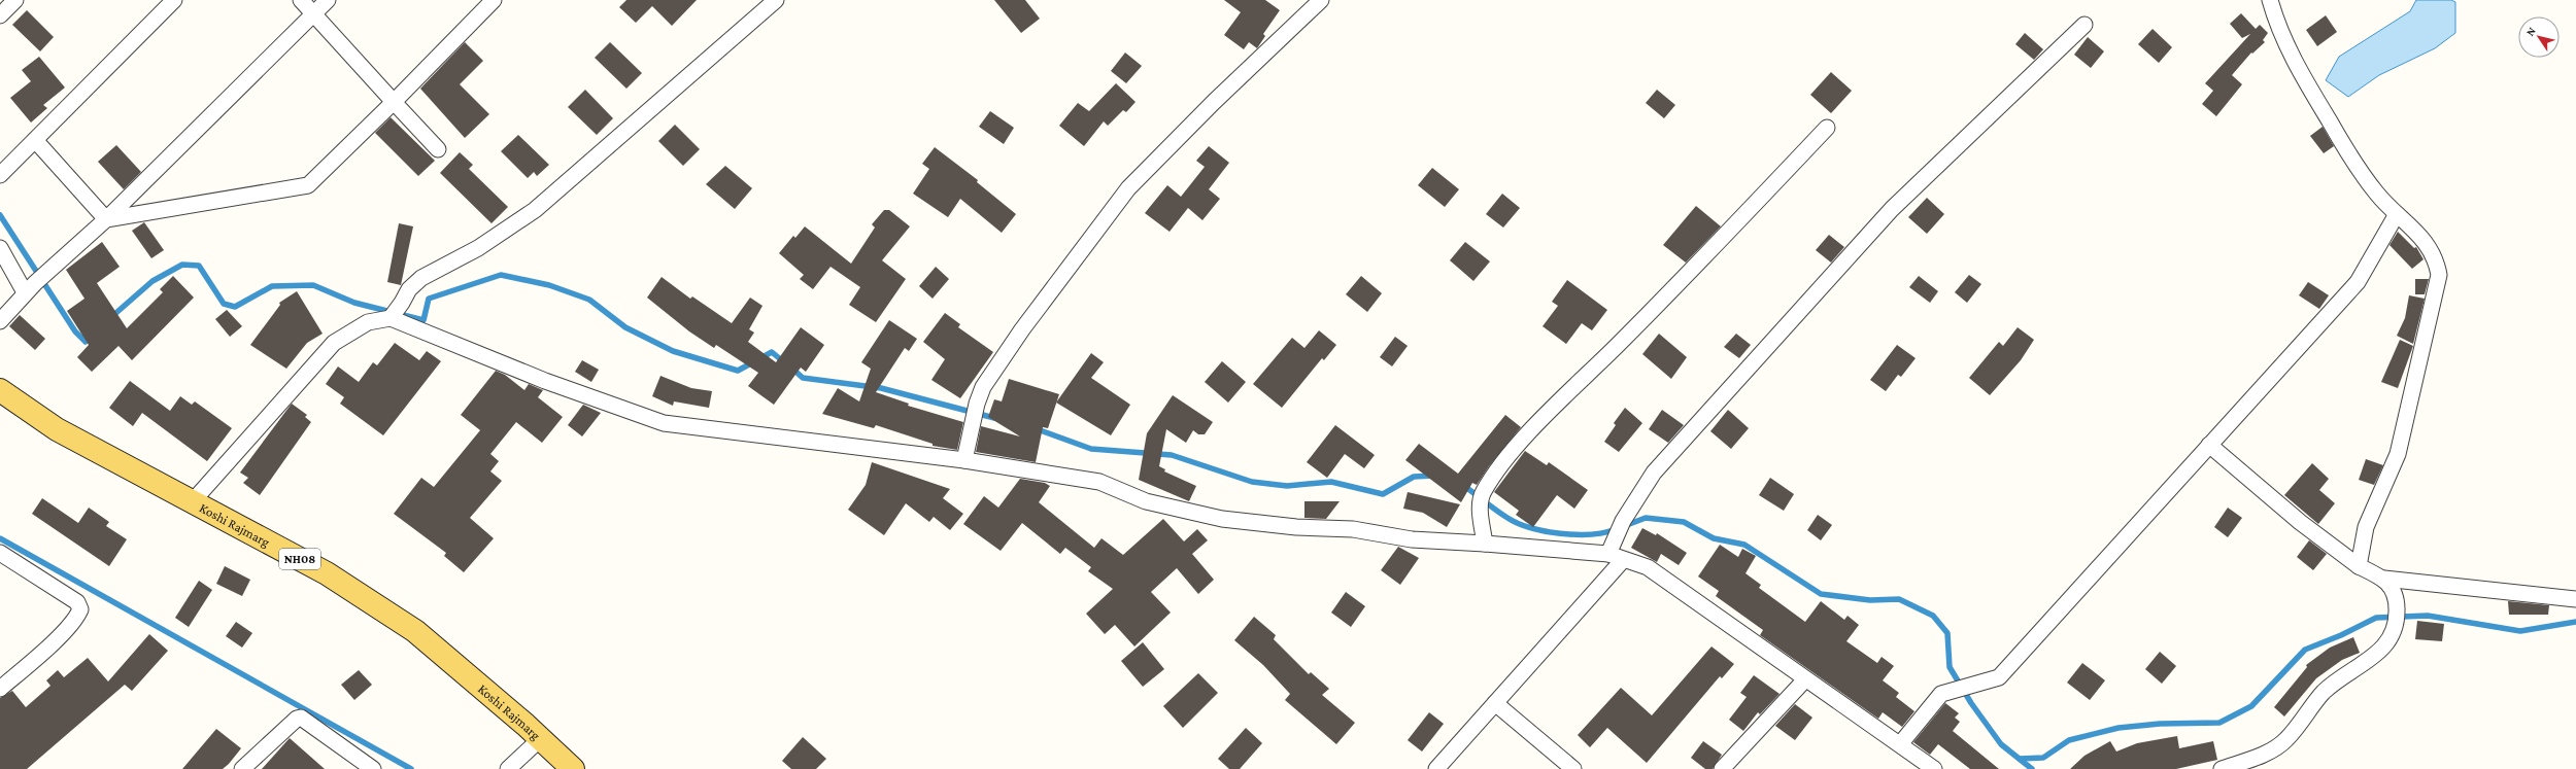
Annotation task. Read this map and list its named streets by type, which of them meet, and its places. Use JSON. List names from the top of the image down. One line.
{"streets":{"main road":["Koshi Rajmarg","NH08"]},"north":"top left"}
